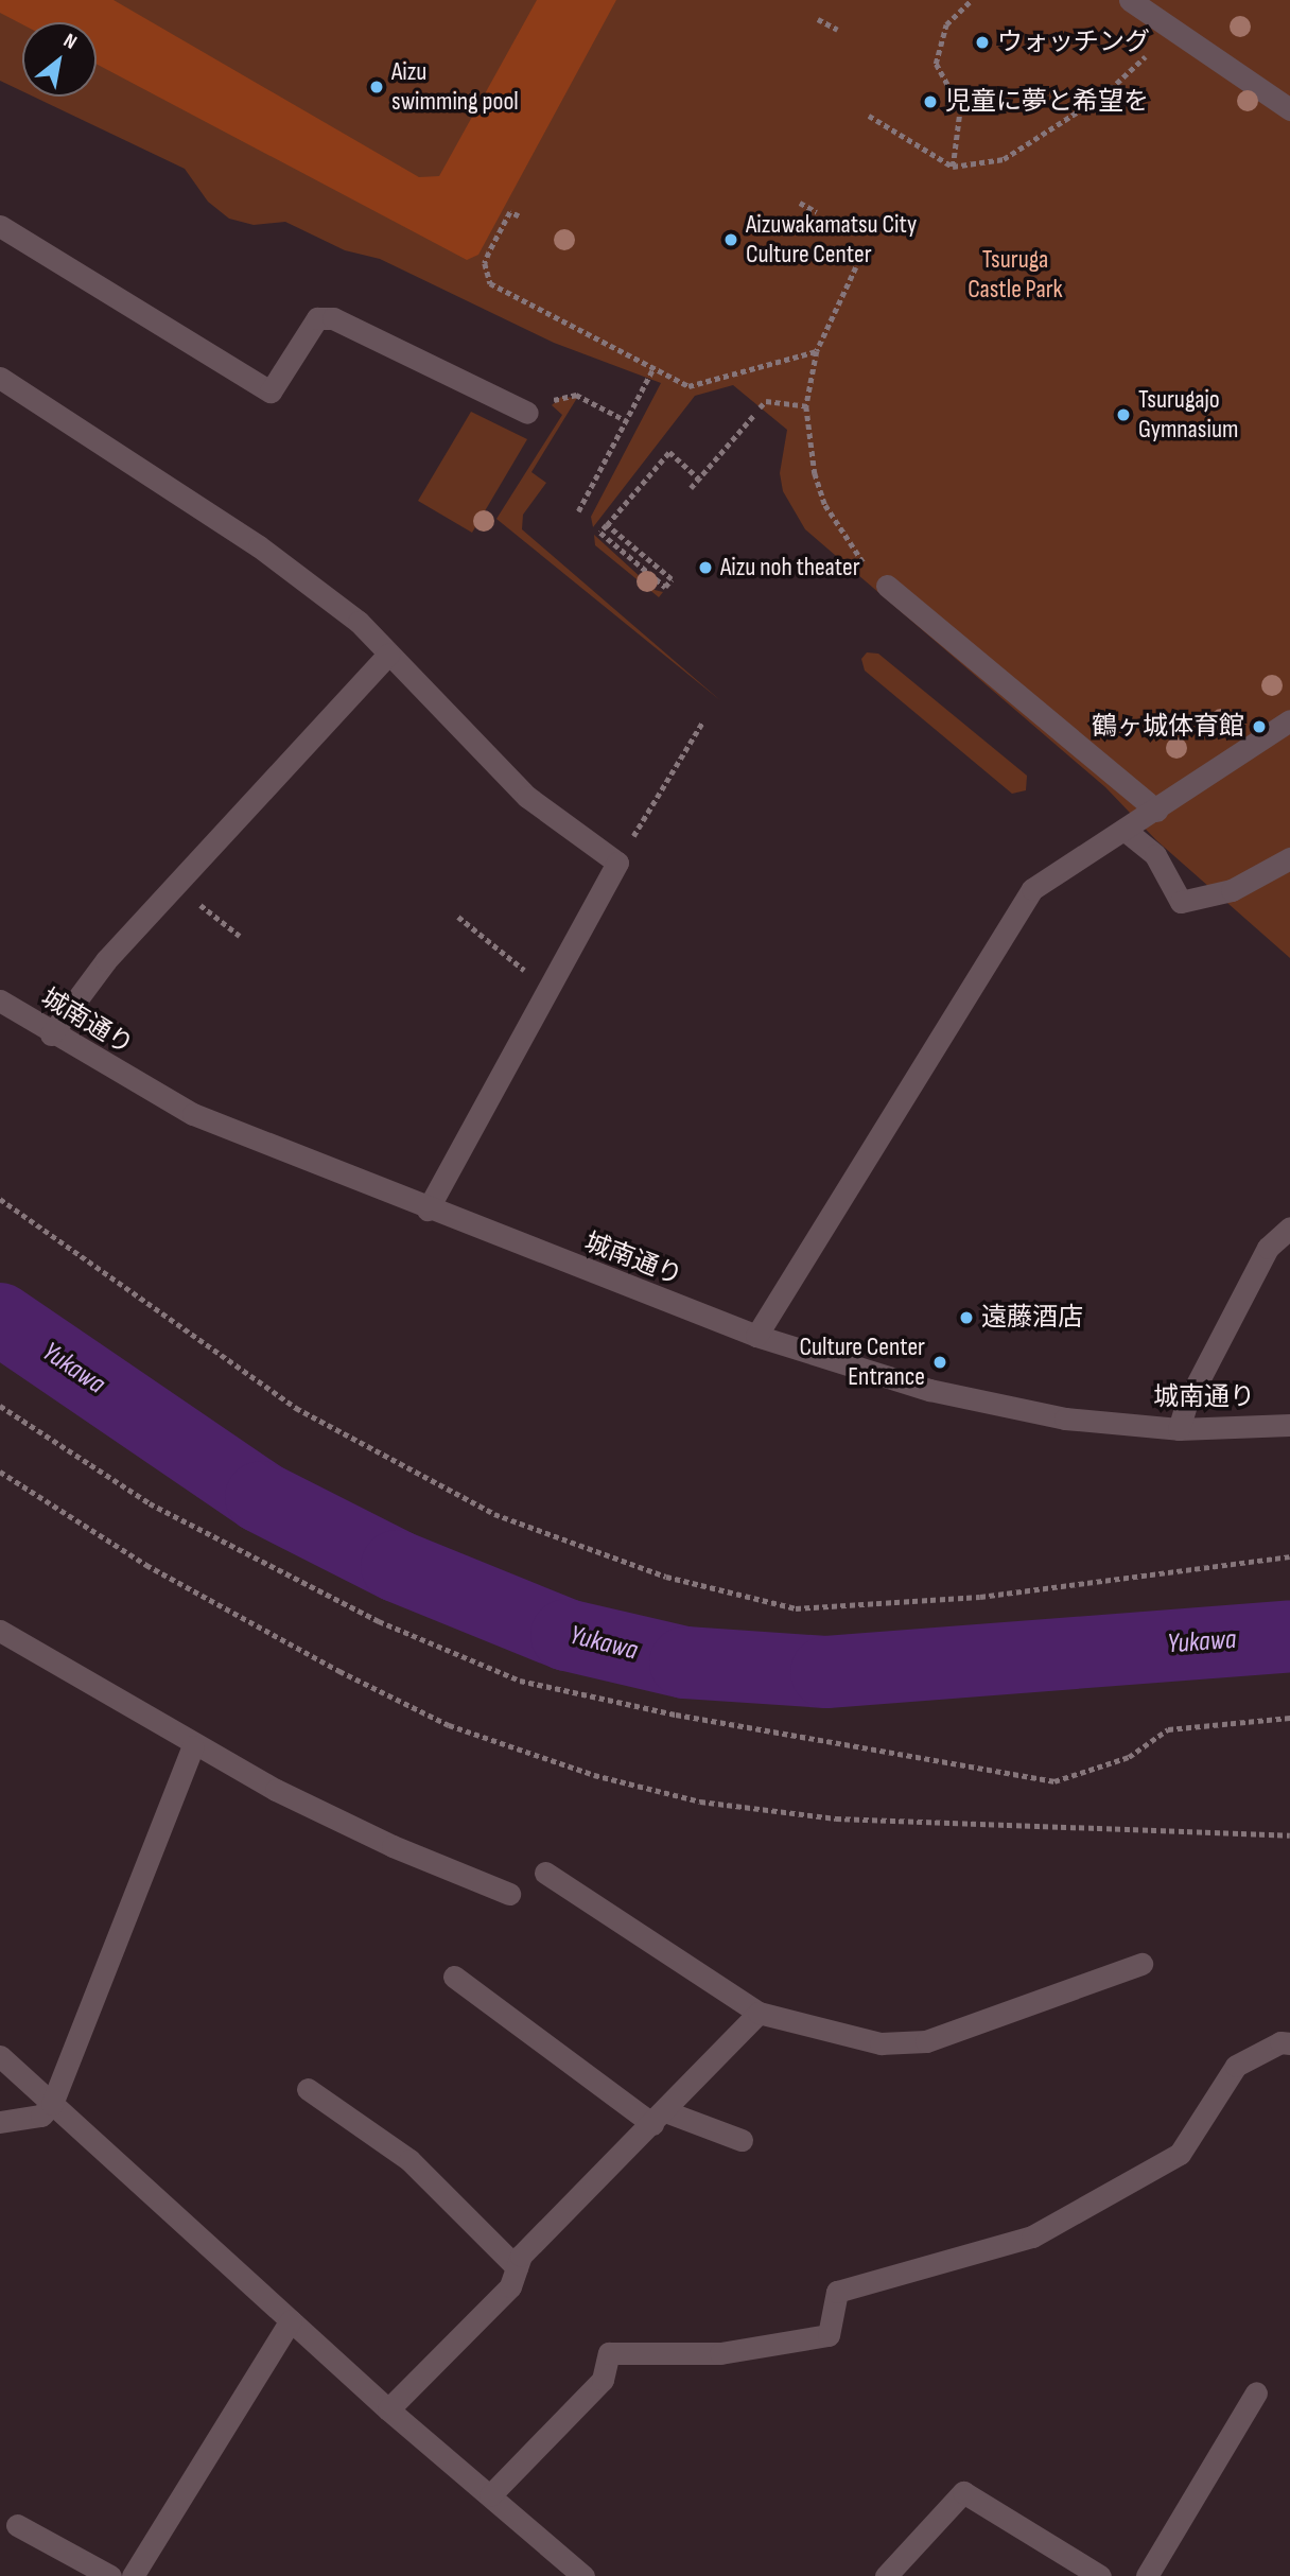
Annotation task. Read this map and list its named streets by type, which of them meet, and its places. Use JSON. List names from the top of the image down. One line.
{"streets":{"street":["城南通り"]},"water":["Yukawa"],"parks":["Tsuruga Castle Park"],"places":["ウォッチング","Aizu swimming pool","児童に夢と希望を","Aizuwakamatsu City Culture Center","Tsurugajo Gymnasium","Aizu noh theater","鶴ヶ城体育館","遠藤酒店","Culture Center Entrance"],"north":"top right"}
